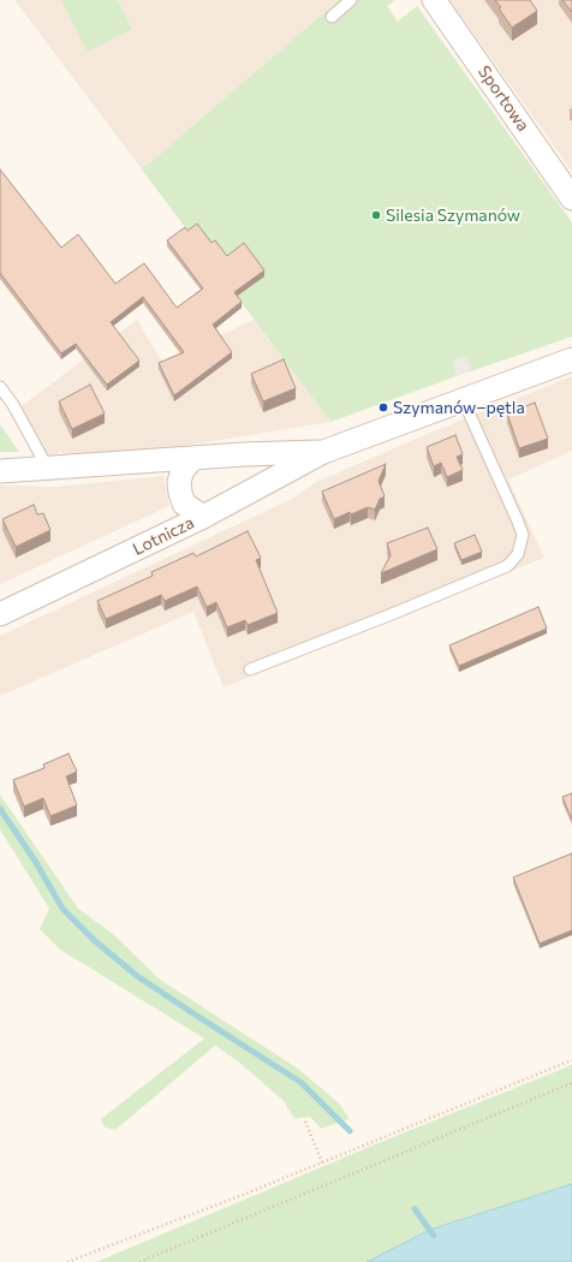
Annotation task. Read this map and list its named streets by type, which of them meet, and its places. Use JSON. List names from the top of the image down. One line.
{"streets":{"street":["Sportowa","Lotnicza"]},"places":["Silesia Szymanów","Szymanów–pętla"]}
